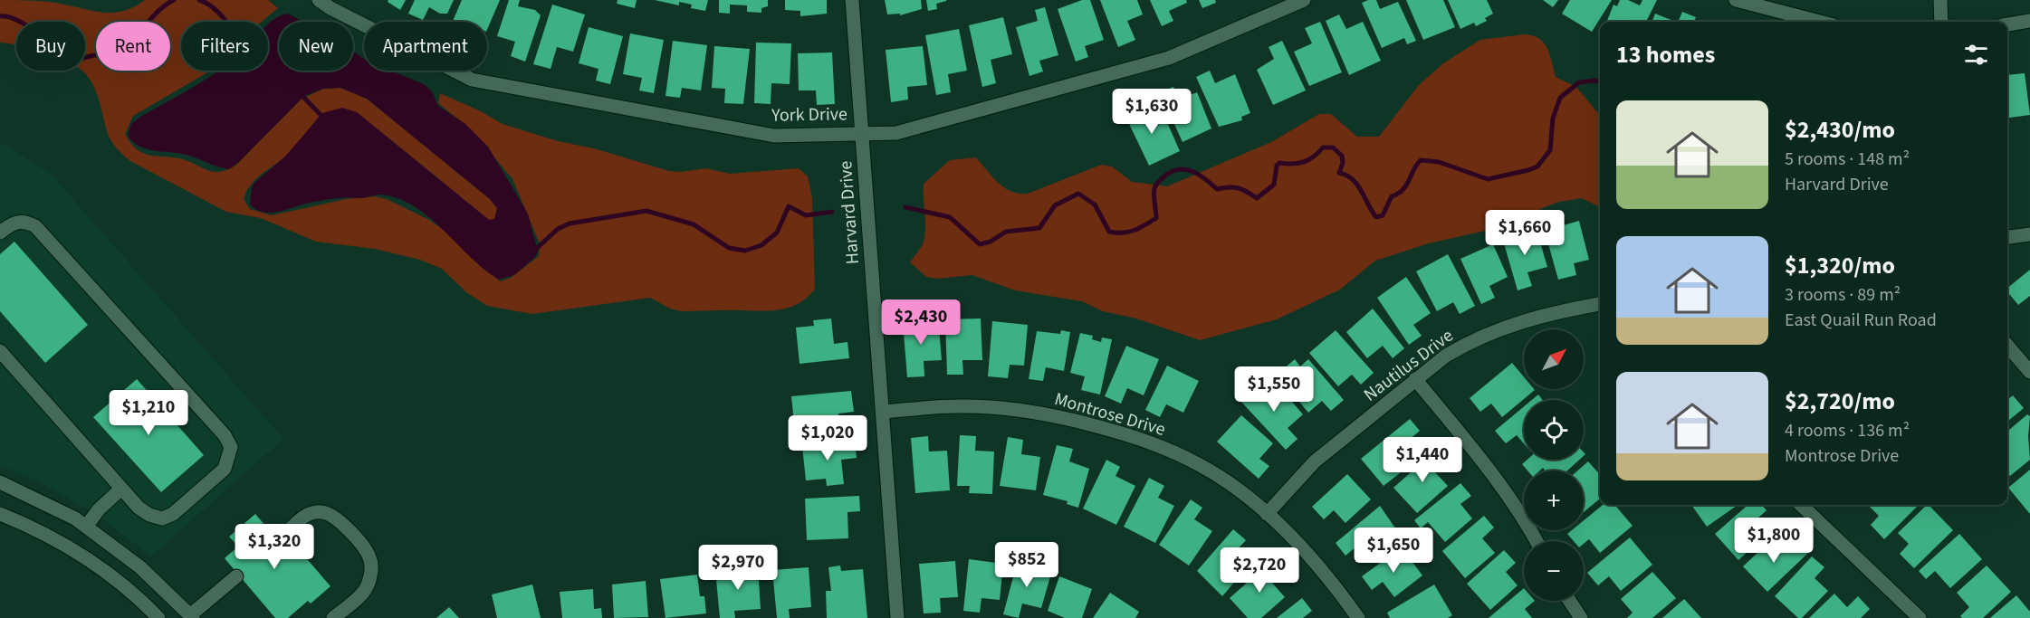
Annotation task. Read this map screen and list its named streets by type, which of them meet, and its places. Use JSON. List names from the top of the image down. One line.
{"streets":{"street":["York Drive","Harvard Drive","Nautilus Drive","Montrose Drive"]},"crossings":[["York Drive","Harvard Drive"],["Harvard Drive","Montrose Drive"],["Nautilus Drive","Montrose Drive"]],"north":"top right","page":{"chip":["Buy","Rent","Filters","New","Apartment"],"heading":"13 homes","list":[{"name":"$2,430/mo","note":"5 rooms · 148 m² · Harvard Drive"},{"name":"$1,320/mo","note":"3 rooms · 89 m² · East Quail Run Road"},{"name":"$2,720/mo","note":"4 rooms · 136 m² · Montrose Drive"}],"price":["$1,630","$1,660","$2,430","$1,550","$1,210","$1,020","$1,440","$1,800","$1,320","$1,650","$852","$2,970","$2,720"],"map_buttons":["+","−"]}}
